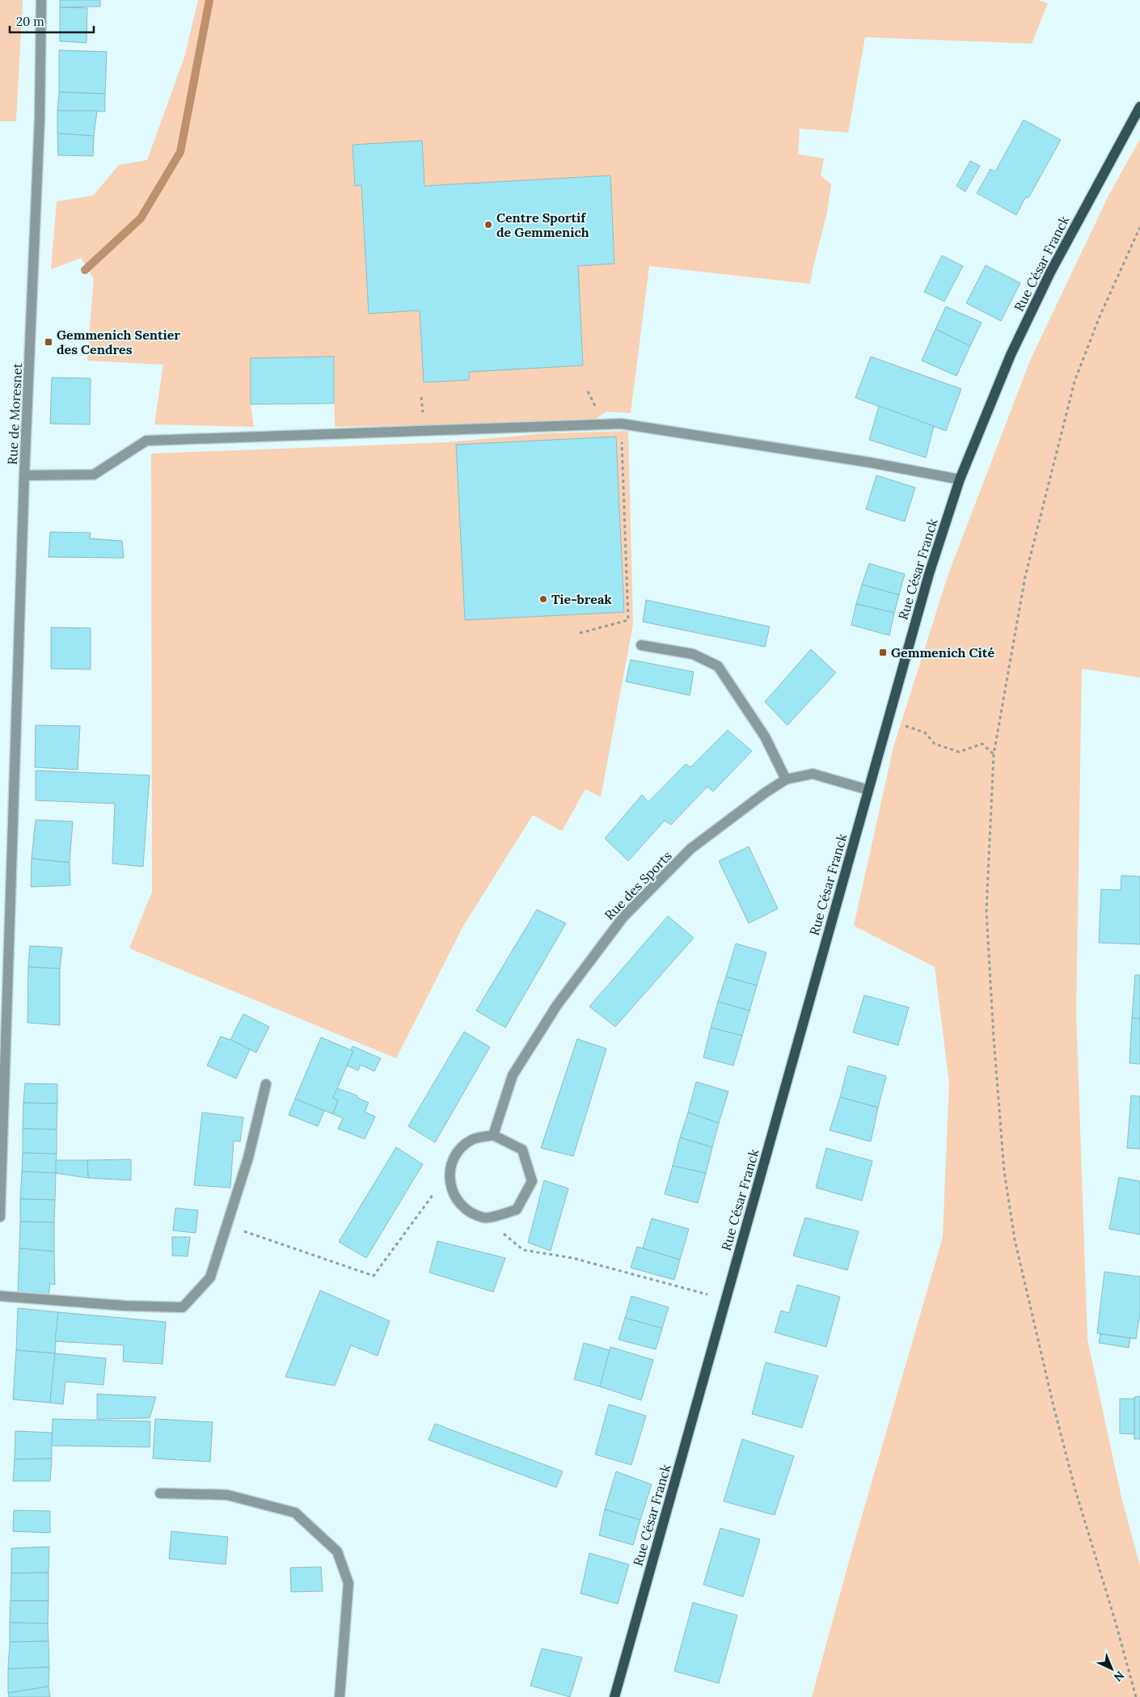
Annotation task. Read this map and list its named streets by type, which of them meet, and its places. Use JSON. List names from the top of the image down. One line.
{"streets":{"main road":["Rue César Franck"],"street":["Rue de Moresnet","Rue des Sports"]},"crossings":[["Rue César Franck","Rue des Sports"]],"places":{"other":["Centre Sportif de Gemmenich","Tie-break"],"transit":["Gemmenich Sentier des Cendres","Gemmenich Cité"]},"scale_bar":"20 m","north":"bottom right"}
